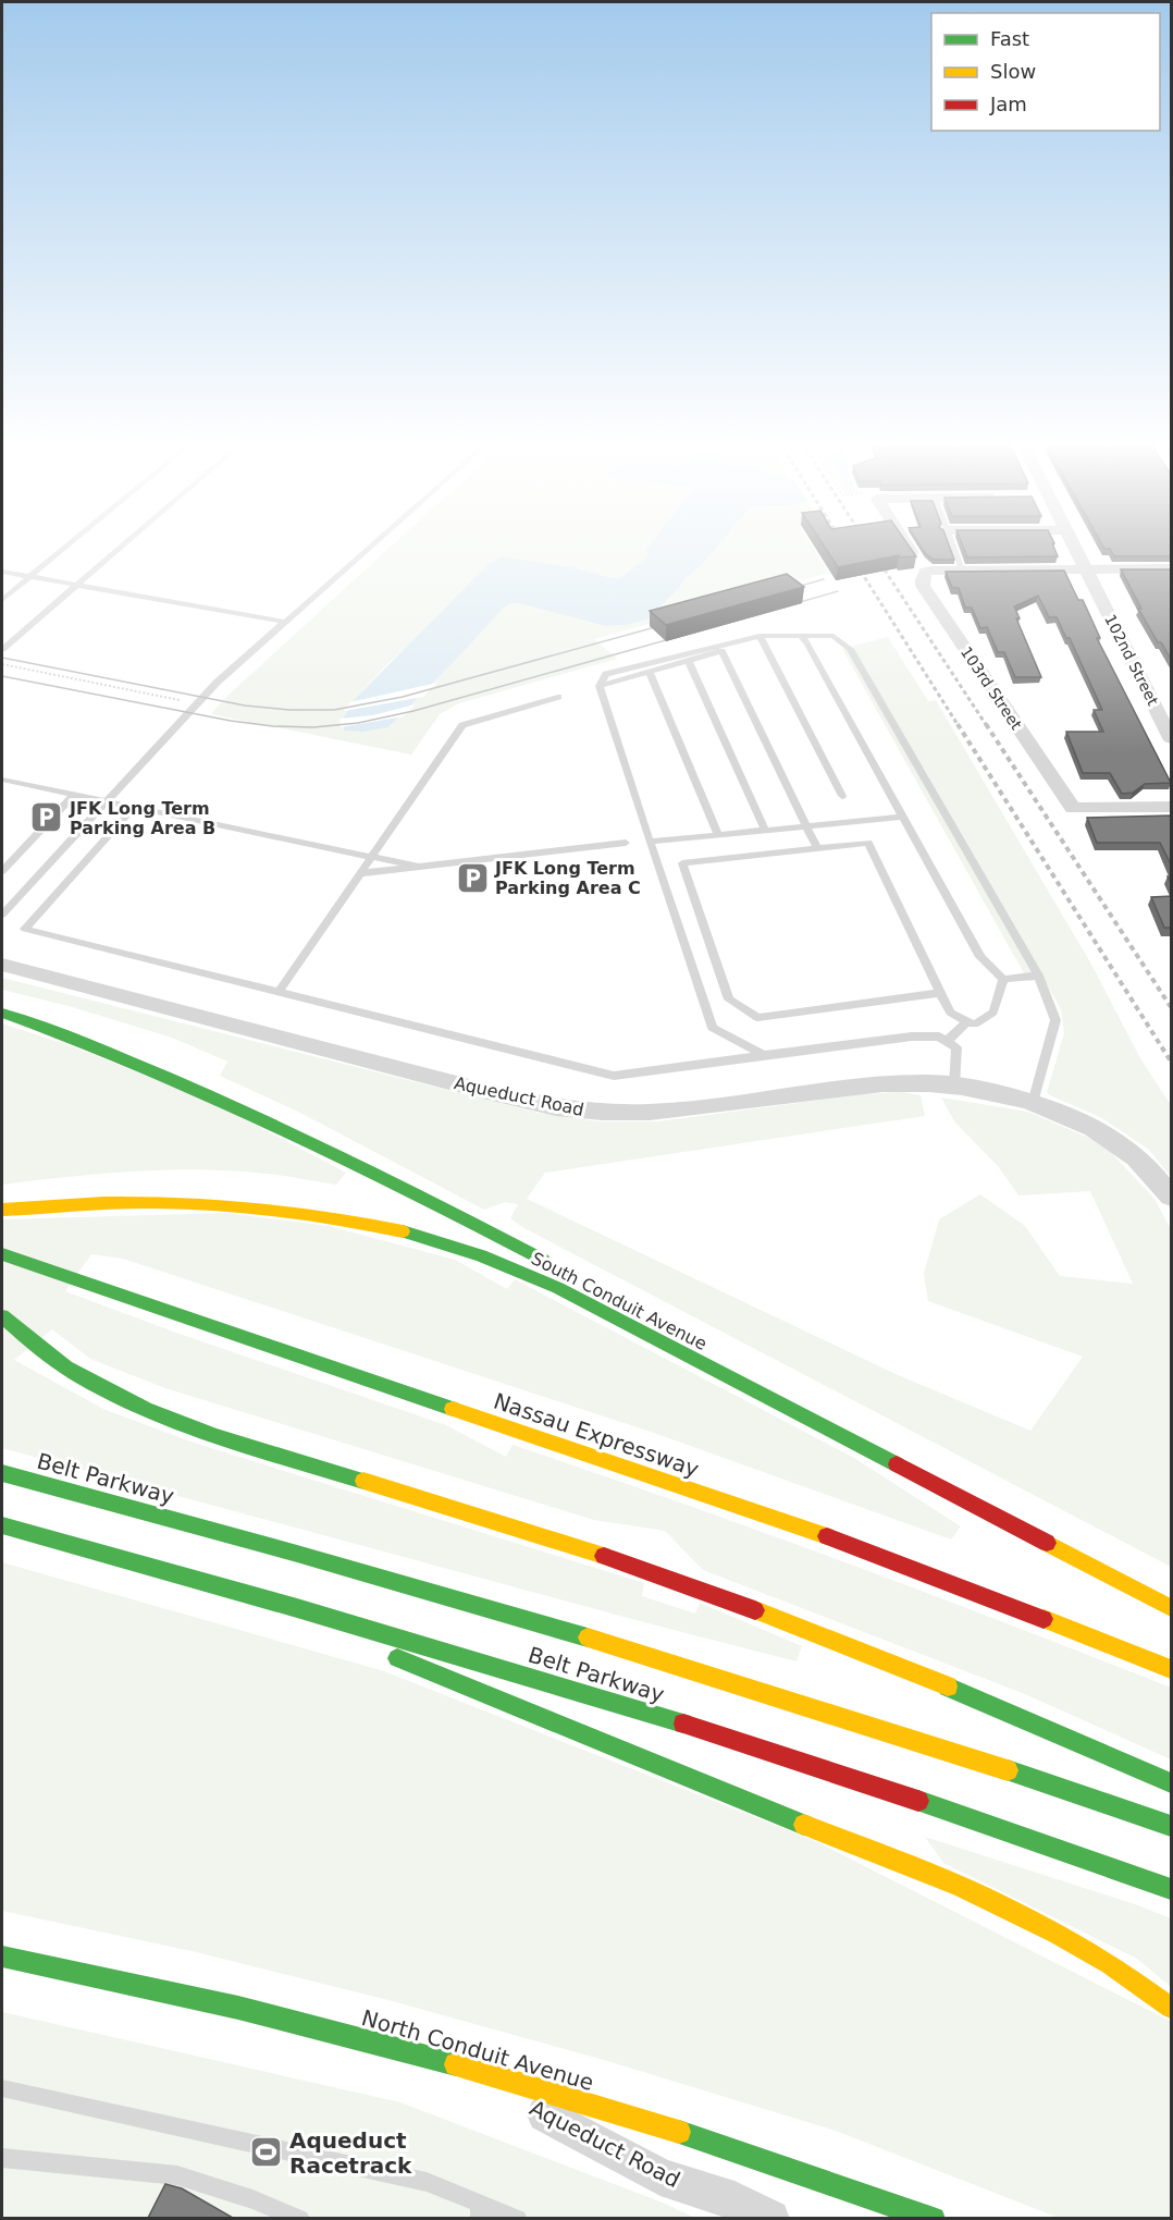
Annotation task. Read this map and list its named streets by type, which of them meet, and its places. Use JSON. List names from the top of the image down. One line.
{"streets":{"main road":["South Conduit Avenue","Nassau Expressway","Belt Parkway","North Conduit Avenue"],"street":["102nd Street","103rd Street","Aqueduct Road"]},"crossings":[["Aqueduct Road","North Conduit Avenue"]],"places":{"parking":["JFK Long Term Parking Area B","JFK Long Term Parking Area C"],"sports":["Aqueduct Racetrack"]},"legend":["Fast","Slow","Jam"]}
